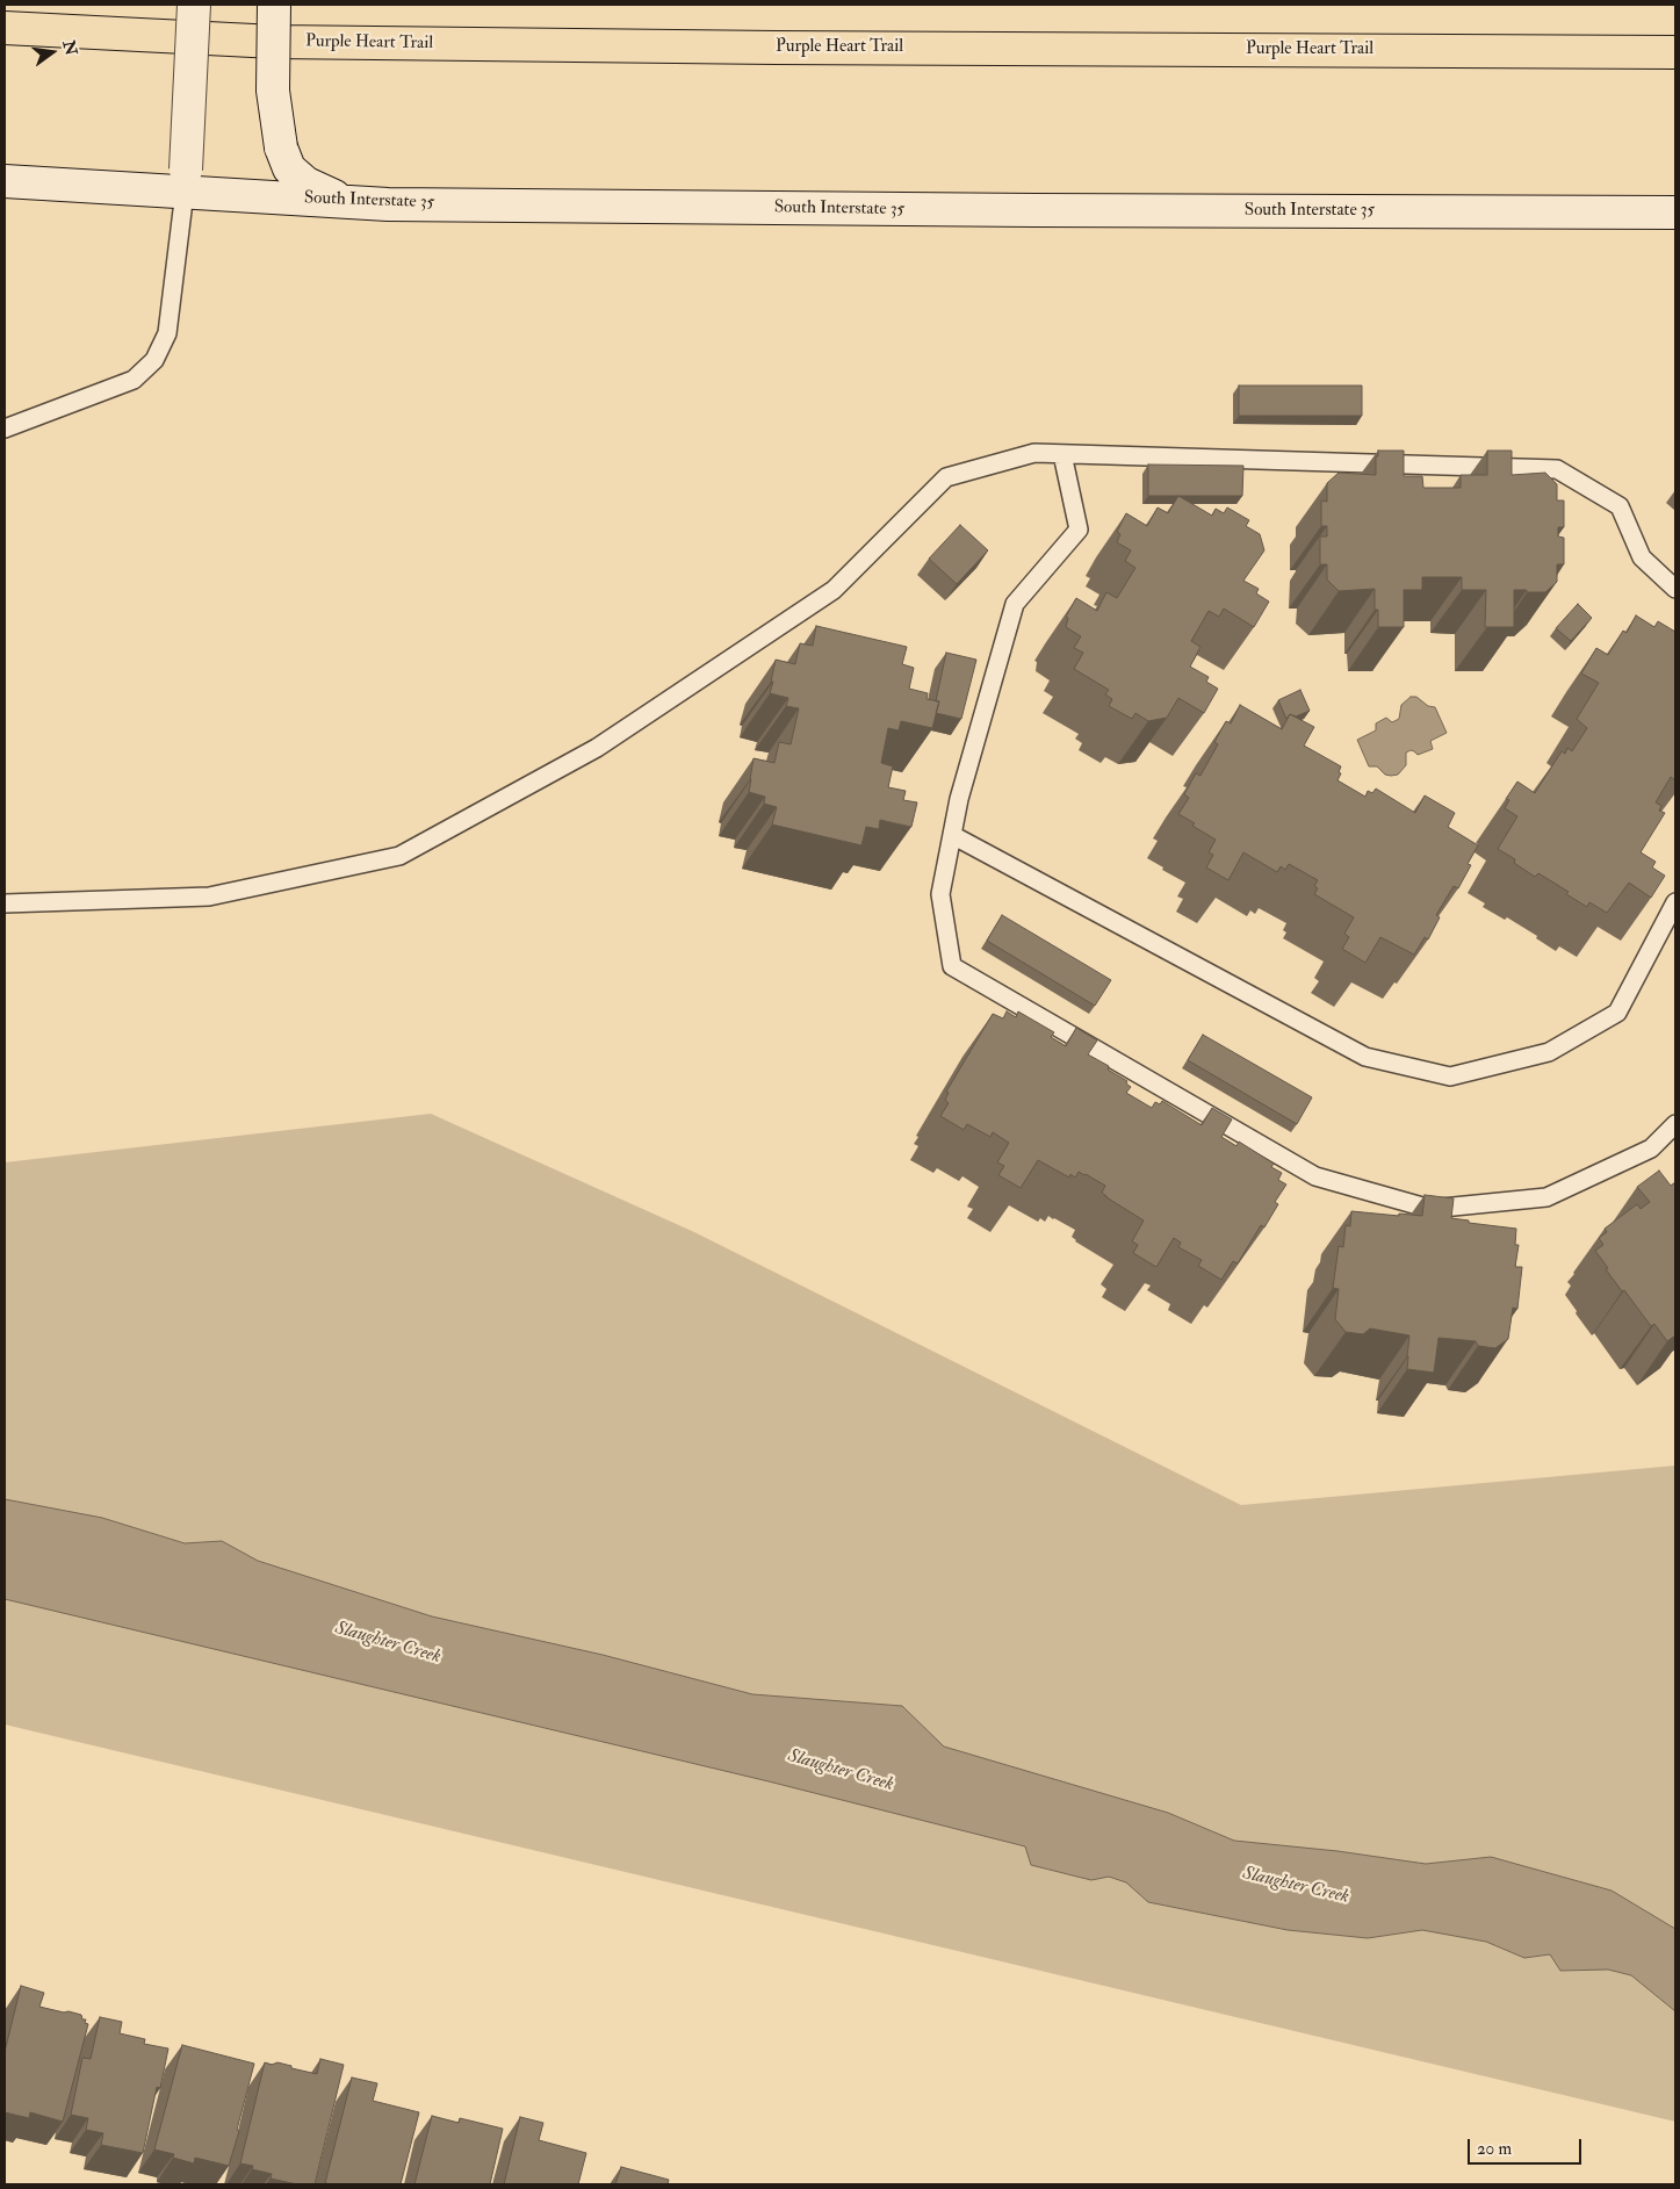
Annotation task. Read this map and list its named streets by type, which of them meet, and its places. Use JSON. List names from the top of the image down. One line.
{"streets":{"highway":["Purple Heart Trail"],"main road":["South Interstate 35"]},"water":["Slaughter Creek"],"scale_bar":"20 m","north":"right"}
